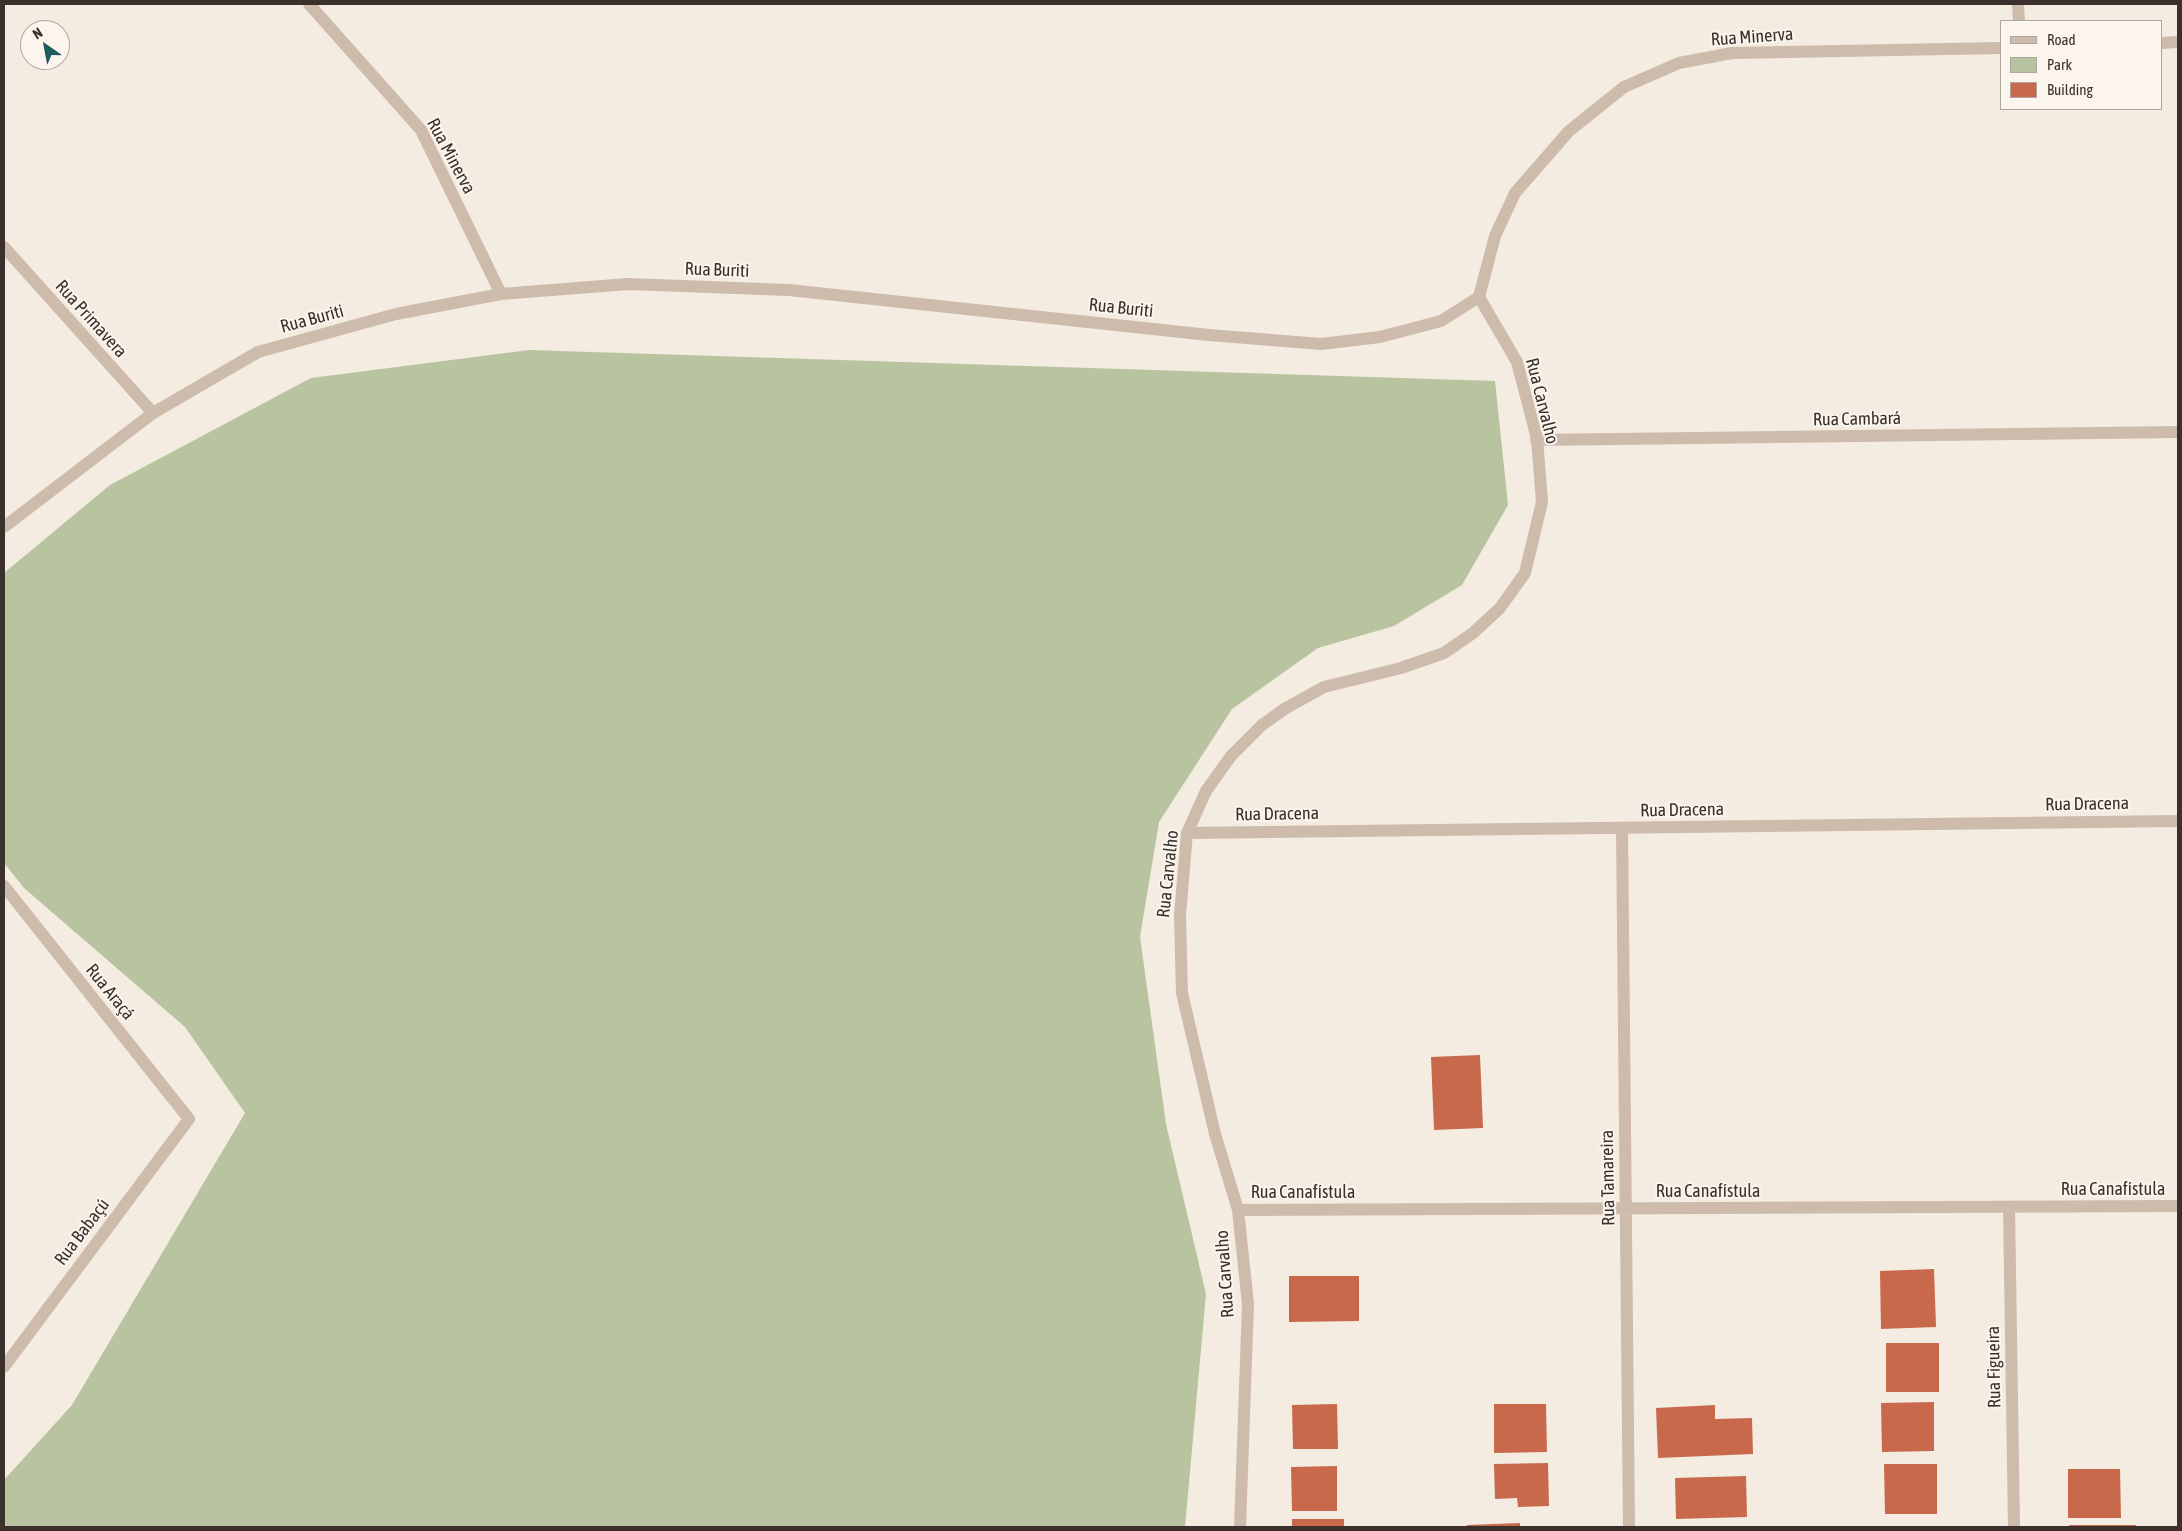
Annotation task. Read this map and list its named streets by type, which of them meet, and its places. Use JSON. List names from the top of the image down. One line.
{"streets":{"street":["Rua Minerva","Rua Buriti","Rua Primavera","Rua Carvalho","Rua Cambará","Rua Dracena","Rua Araçá","Rua Tamareira","Rua Canafístula","Rua Babaçú","Rua Figueira"]},"crossings":[["Rua Minerva","Rua Buriti"],["Rua Minerva","Rua Carvalho"],["Rua Buriti","Rua Primavera"],["Rua Buriti","Rua Carvalho"],["Rua Carvalho","Rua Cambará"],["Rua Carvalho","Rua Dracena"],["Rua Carvalho","Rua Canafístula"],["Rua Dracena","Rua Tamareira"],["Rua Araçá","Rua Babaçú"],["Rua Tamareira","Rua Canafístula"],["Rua Canafístula","Rua Figueira"]],"legend":["Road","Park","Building"],"north":"top left"}
